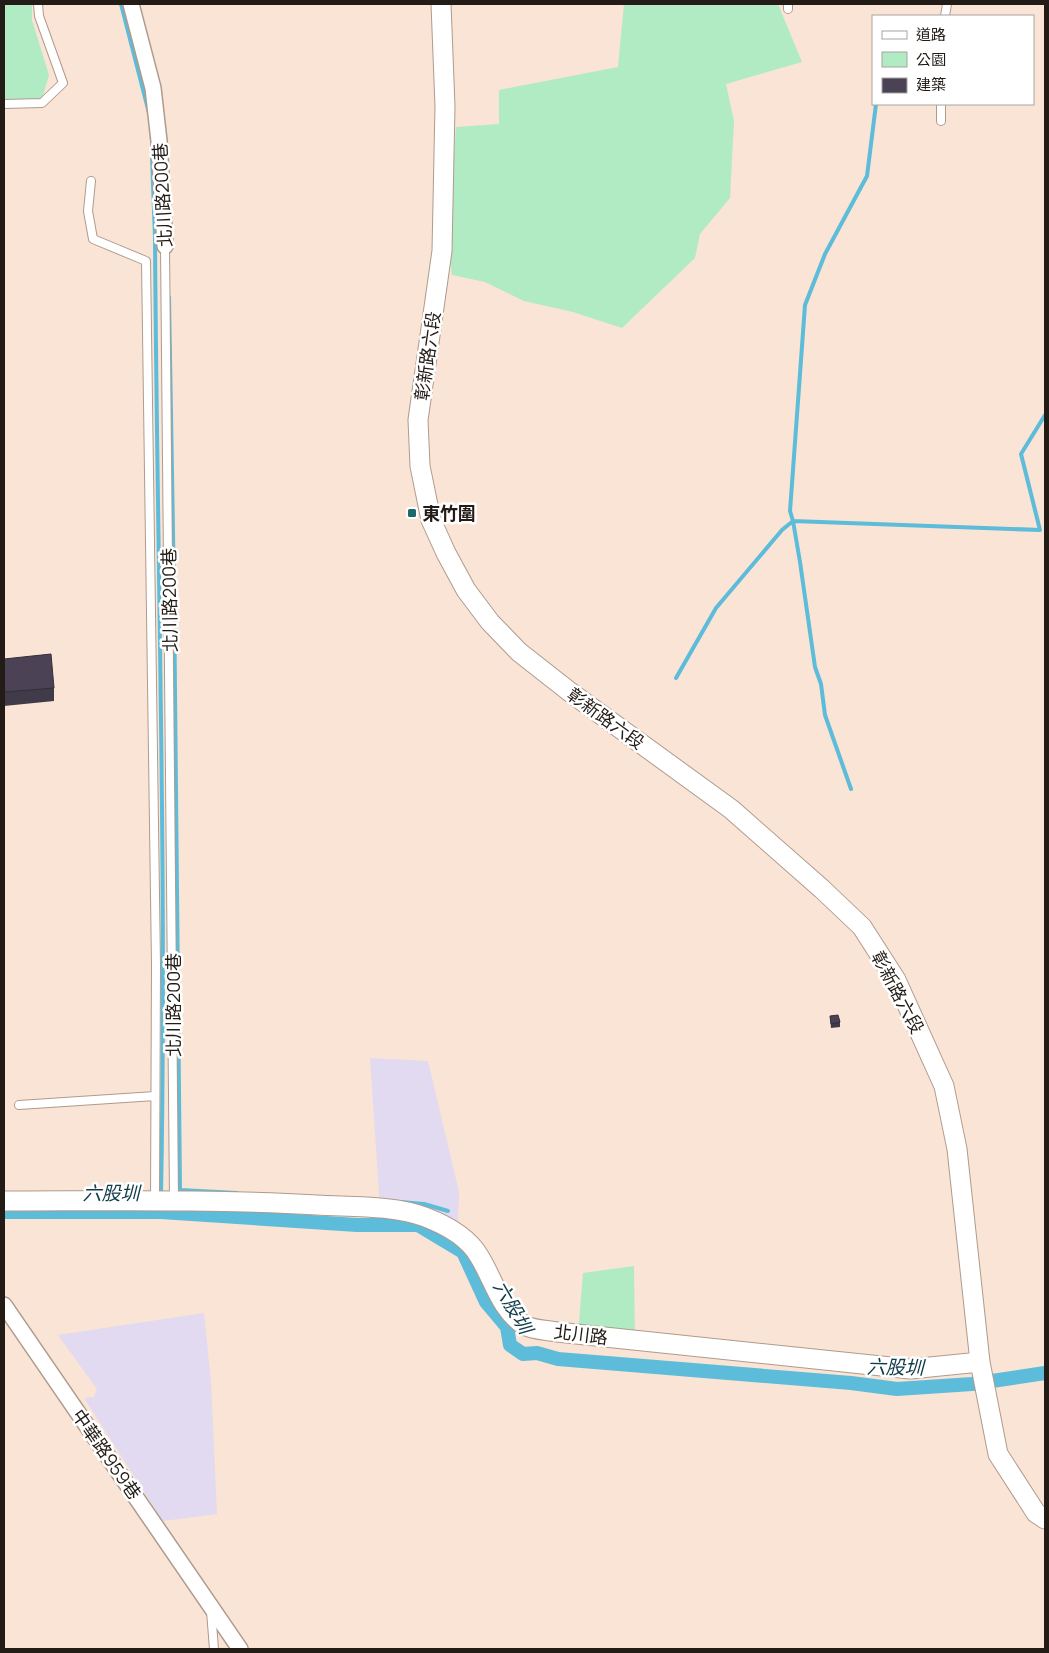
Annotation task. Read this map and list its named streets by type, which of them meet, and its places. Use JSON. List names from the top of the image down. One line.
{"streets":{"street":["北川路200巷","彰新路六段","北川路","中華路959巷"]},"crossings":[["北川路200巷","北川路"],["彰新路六段","北川路"]],"water":["六股圳"],"places":{"transit":["東竹圍"]},"legend":["道路","公園","建築"]}
